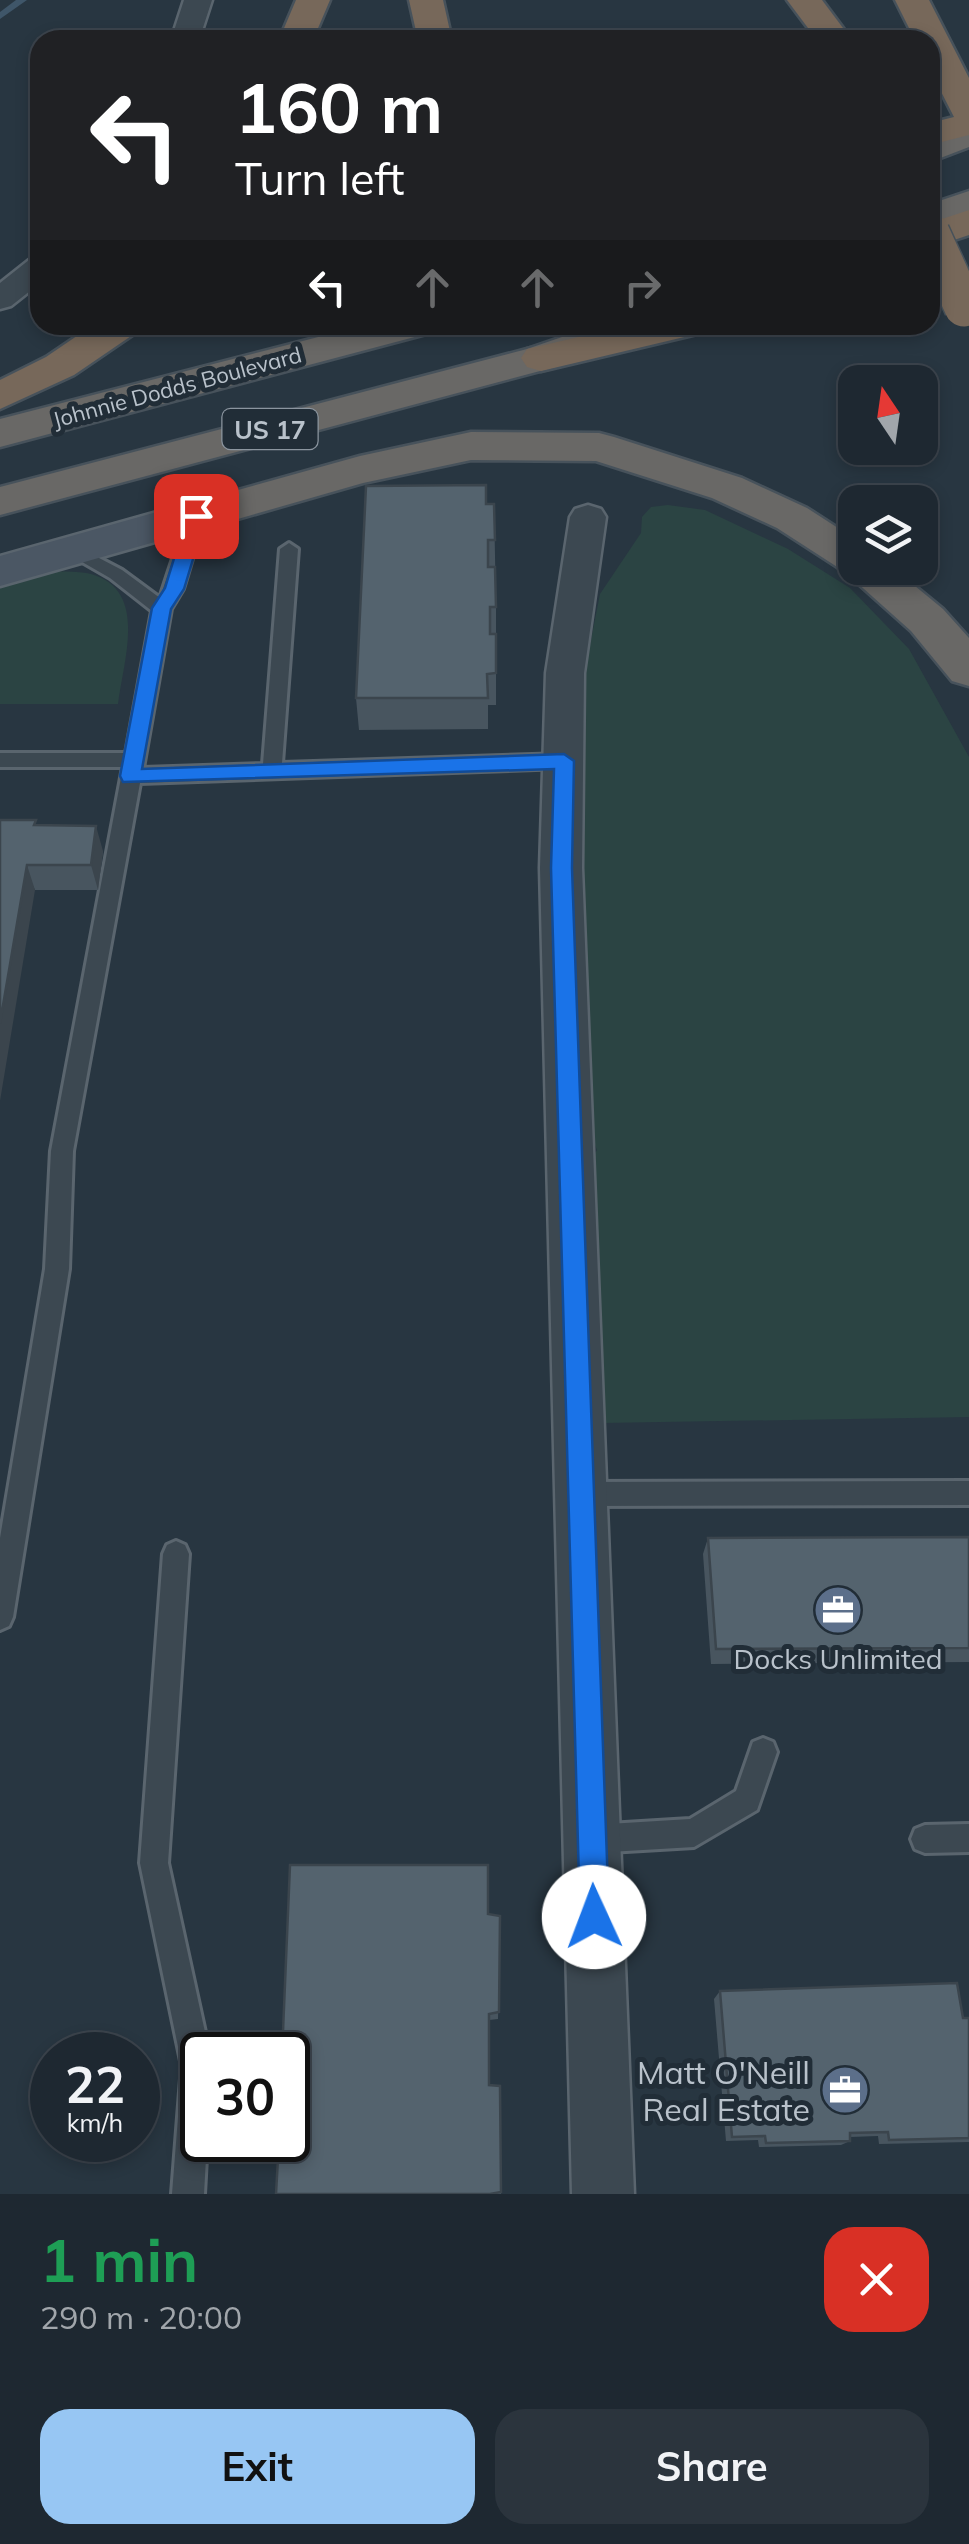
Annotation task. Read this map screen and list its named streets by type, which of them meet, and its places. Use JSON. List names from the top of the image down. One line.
{"streets":{"highway":["Johnnie Dodds Boulevard","US 17"]},"places":{"office":["Docks Unlimited","Matt O'Neill Real Estate"]},"north":"top","page":{"turn":["160 m","Turn left"],"speed":"22 km/h","limit":"30","heading":["1 min","290 m · 20:00"],"buttons":["Exit","Share"]}}
